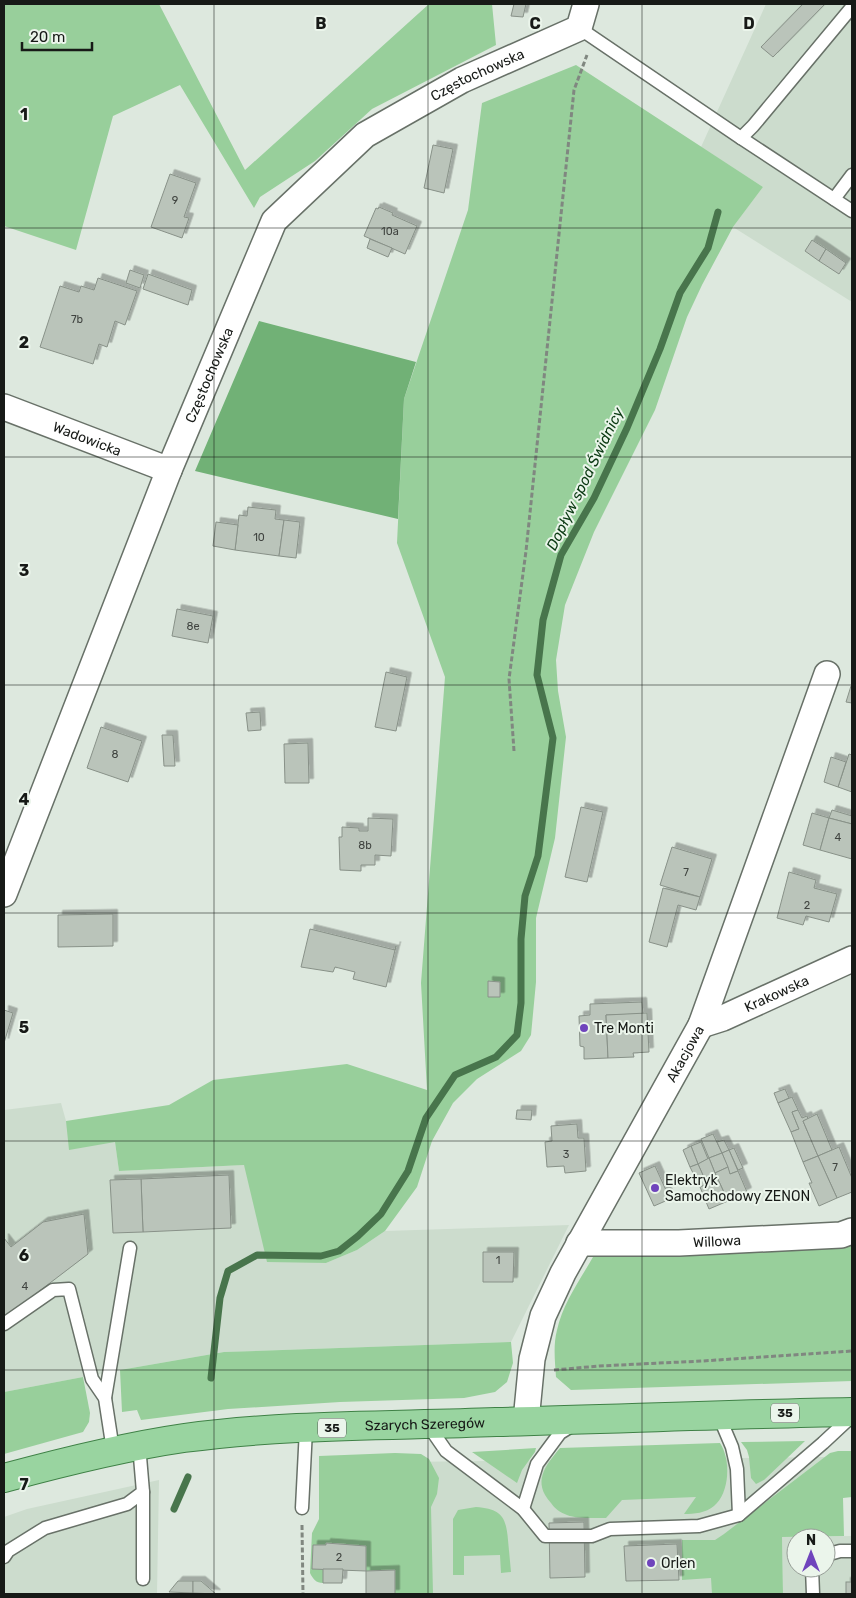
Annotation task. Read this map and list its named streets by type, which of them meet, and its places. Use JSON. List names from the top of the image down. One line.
{"streets":{"main road":["35","Szarych Szeregów"],"street":["Częstochowska","Wadowicka","Krakowska","Akacjowa","Willowa"]},"crossings":[["Częstochowska","Wadowicka"],["Krakowska","Akacjowa"],["Akacjowa","Willowa"],["Akacjowa","Szarych Szeregów"]],"water":["Dopływ spod Świdnicy"],"places":["Tre Monti","Elektryk Samochodowy ZENON","Orlen"],"house_numbers":["9","10a","7b","10","8e","8","4","8b","7","2","3","7","1","4","2"],"scale_bar":"20 m","north":"top","grid":{"columns":["B","C","D"],"rows":["1","2","3","4","5","6","7"]}}
